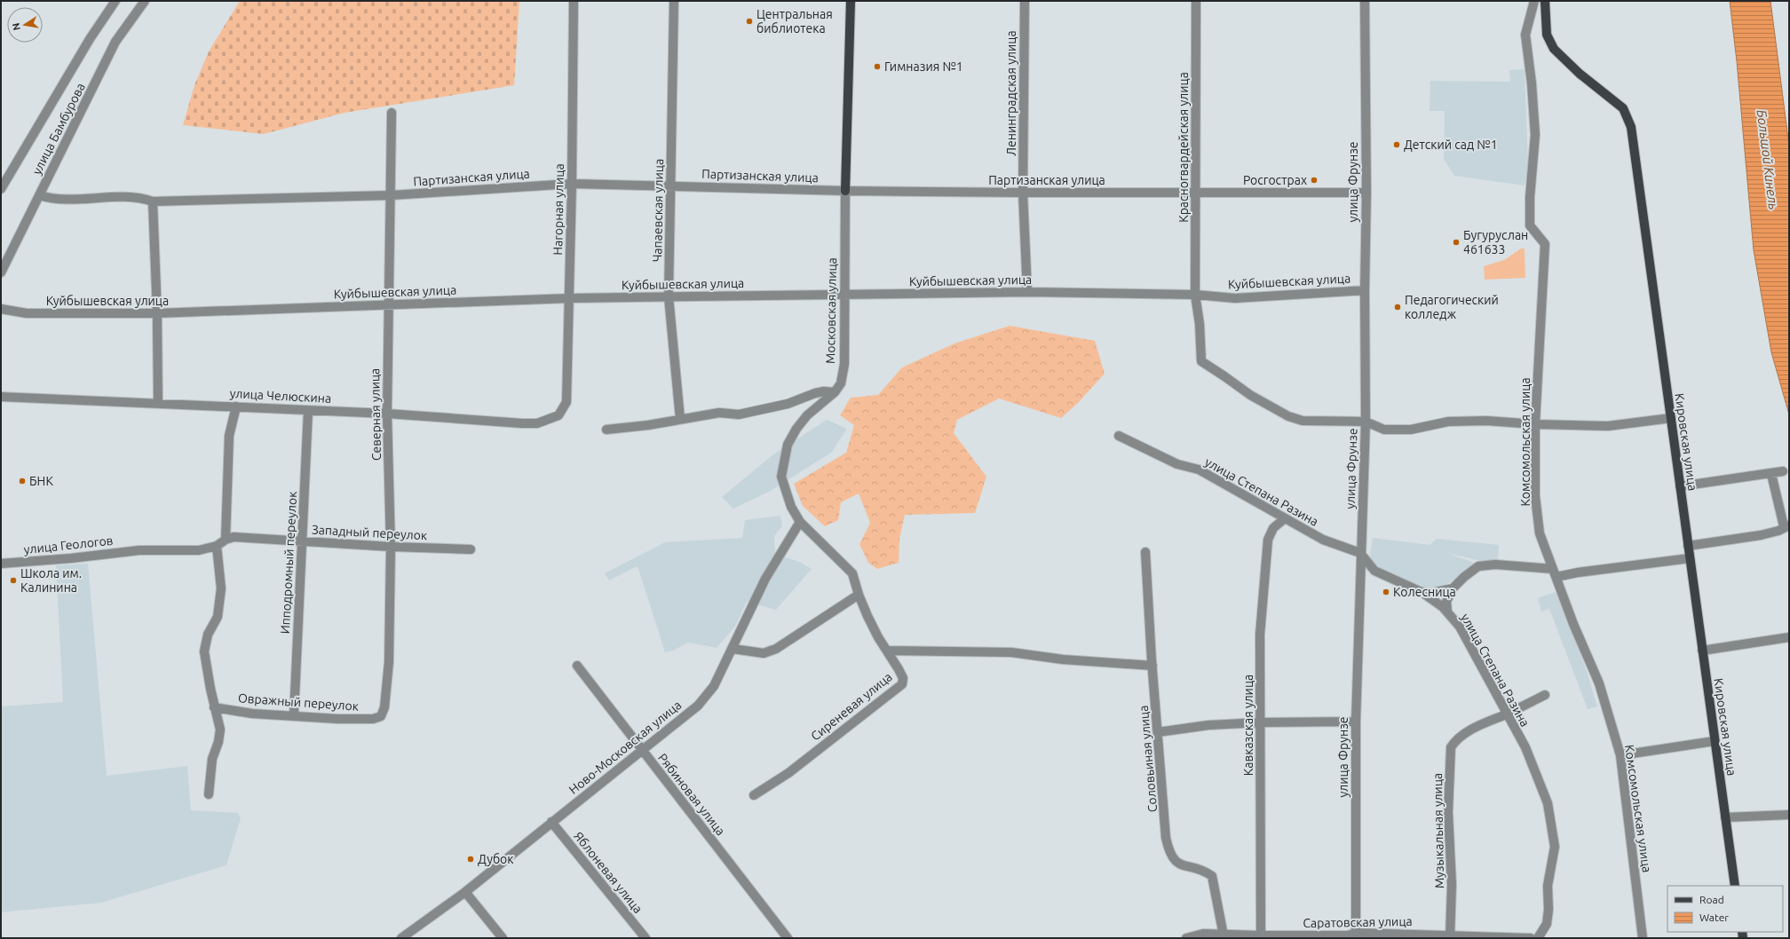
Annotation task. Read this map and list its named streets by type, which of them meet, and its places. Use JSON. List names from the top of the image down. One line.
{"streets":{"main road":["Московская улица","Кировская улица"],"street":["Ленинградская улица","улица Бамбурова","Красногвардейская улица","Партизанская улица","улица Фрунзе","Нагорная улица","Чапаевская улица","Куйбышевская улица","улица Челюскина","Северная улица","Комсомольская улица","улица Степана Разина","Западный переулок","улица Геологов","Ипподромный переулок","Овражный переулок","Сиреневая улица","Кавказская улица","Ново-Московская улица","Соловьиная улица","Рябиновая улица","Музыкальная улица","Яблоневая улица","Саратовская улица"]},"crossings":[["Ленинградская улица","Партизанская улица"],["Ленинградская улица","Куйбышевская улица"],["улица Бамбурова","Партизанская улица"],["Красногвардейская улица","Партизанская улица"],["Красногвардейская улица","улица Фрунзе"],["Красногвардейская улица","Куйбышевская улица"],["Партизанская улица","улица Фрунзе"],["Партизанская улица","Нагорная улица"],["Партизанская улица","Чапаевская улица"],["Партизанская улица","Московская улица"],["Партизанская улица","Северная улица"],["улица Фрунзе","Куйбышевская улица"],["улица Фрунзе","улица Степана Разина"],["улица Фрунзе","Саратовская улица"],["Нагорная улица","Куйбышевская улица"],["Нагорная улица","улица Челюскина"],["Чапаевская улица","Куйбышевская улица"],["Куйбышевская улица","Московская улица"],["Куйбышевская улица","Северная улица"],["Московская улица","Сиреневая улица"],["Московская улица","Ново-Московская улица"],["улица Челюскина","Северная улица"],["улица Челюскина","Ипподромный переулок"],["Северная улица","Западный переулок"],["Северная улица","Овражный переулок"],["улица Степана Разина","Кавказская улица"],["улица Степана Разина","Музыкальная улица"],["Западный переулок","Ипподромный переулок"],["Ипподромный переулок","Овражный переулок"],["Кавказская улица","Саратовская улица"],["Ново-Московская улица","Рябиновая улица"],["Ново-Московская улица","Яблоневая улица"],["Соловьиная улица","Саратовская улица"],["Музыкальная улица","Саратовская улица"]],"water":["Большой Кинель"],"places":["Центральная библиотека","Гимназия №1","Детский сад №1","Росгострах","Бугуруслан 461633","Педагогический колледж","БНК","Школа им. Калинина","Колесница","Дубок"],"legend":["Road","Water"],"north":"left"}
